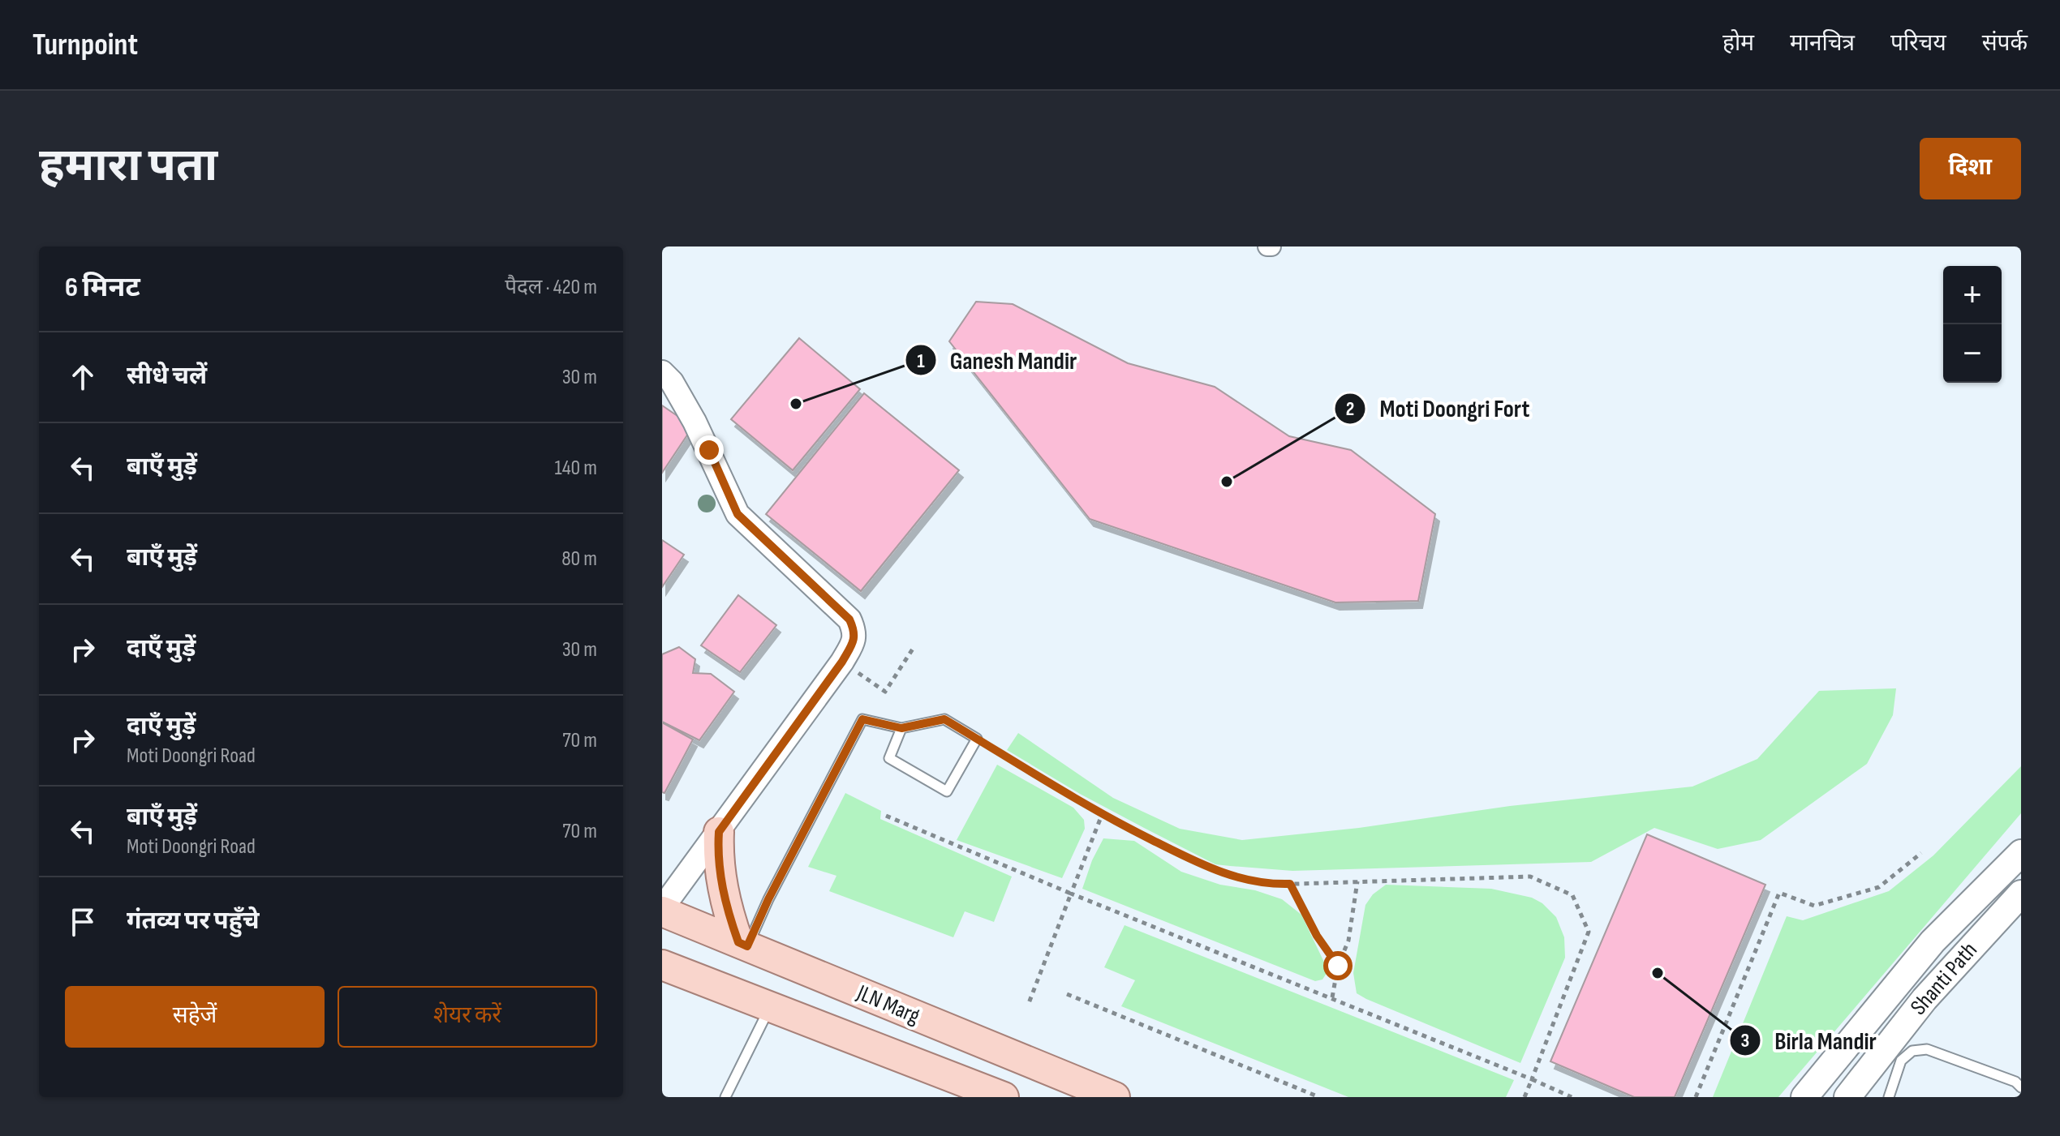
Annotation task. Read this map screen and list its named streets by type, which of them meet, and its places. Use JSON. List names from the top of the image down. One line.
{"streets":{"main road":["Shanti Path","JLN Marg"]},"places":["Ganesh Mandir","Moti Doongri Fort","Birla Mandir"],"page":{"header":"Turnpoint","nav":["होम","मानचित्र","परिचय","संपर्क"],"buttons":["दिशा",["सहेजें","शेयर करें"]],"title":"हमारा पता","heading":["6 मिनट","पैदल · 420 m"],"map_buttons":["+","−"],"list":[["सीधे चलें","30 m"],["बाएँ मुड़ें","140 m"],["बाएँ मुड़ें","80 m"],["दाएँ मुड़ें","30 m"],["दाएँ मुड़ें","Moti Doongri Road","70 m"],["बाएँ मुड़ें","Moti Doongri Road","70 m"],"गंतव्य पर पहुँचे"]}}
